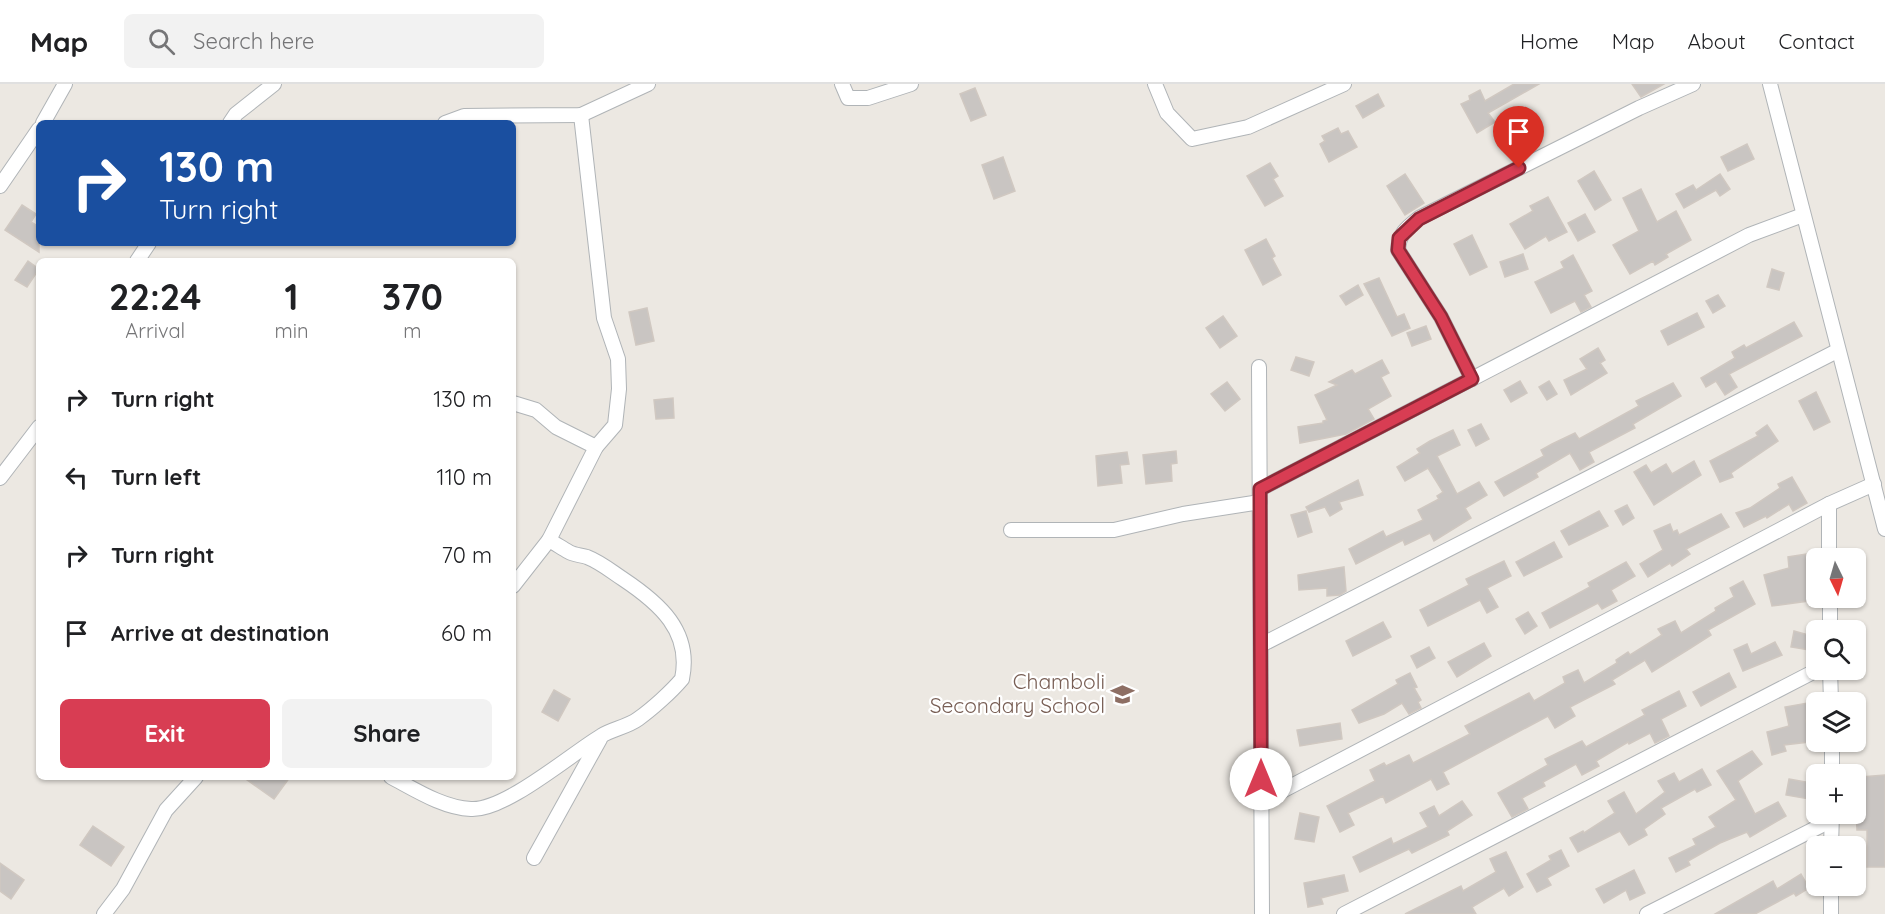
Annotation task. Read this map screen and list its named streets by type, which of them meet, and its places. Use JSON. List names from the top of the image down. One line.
{"places":{"school or university":["Chamboli Secondary School"]},"north":"bottom","page":{"header":"Map","search":"Search here","nav":["Home","Map","About","Contact"],"turn":["130 m","Turn right"],"eta":["22:24","Arrival","1","min","370","m"],"list":[{"name":"Turn right","value":"130 m"},{"name":"Turn left","value":"110 m"},{"name":"Turn right","value":"70 m"},{"name":"Arrive at destination","value":"60 m"}],"map_buttons":["+","−"],"buttons":["Exit","Share"]}}
